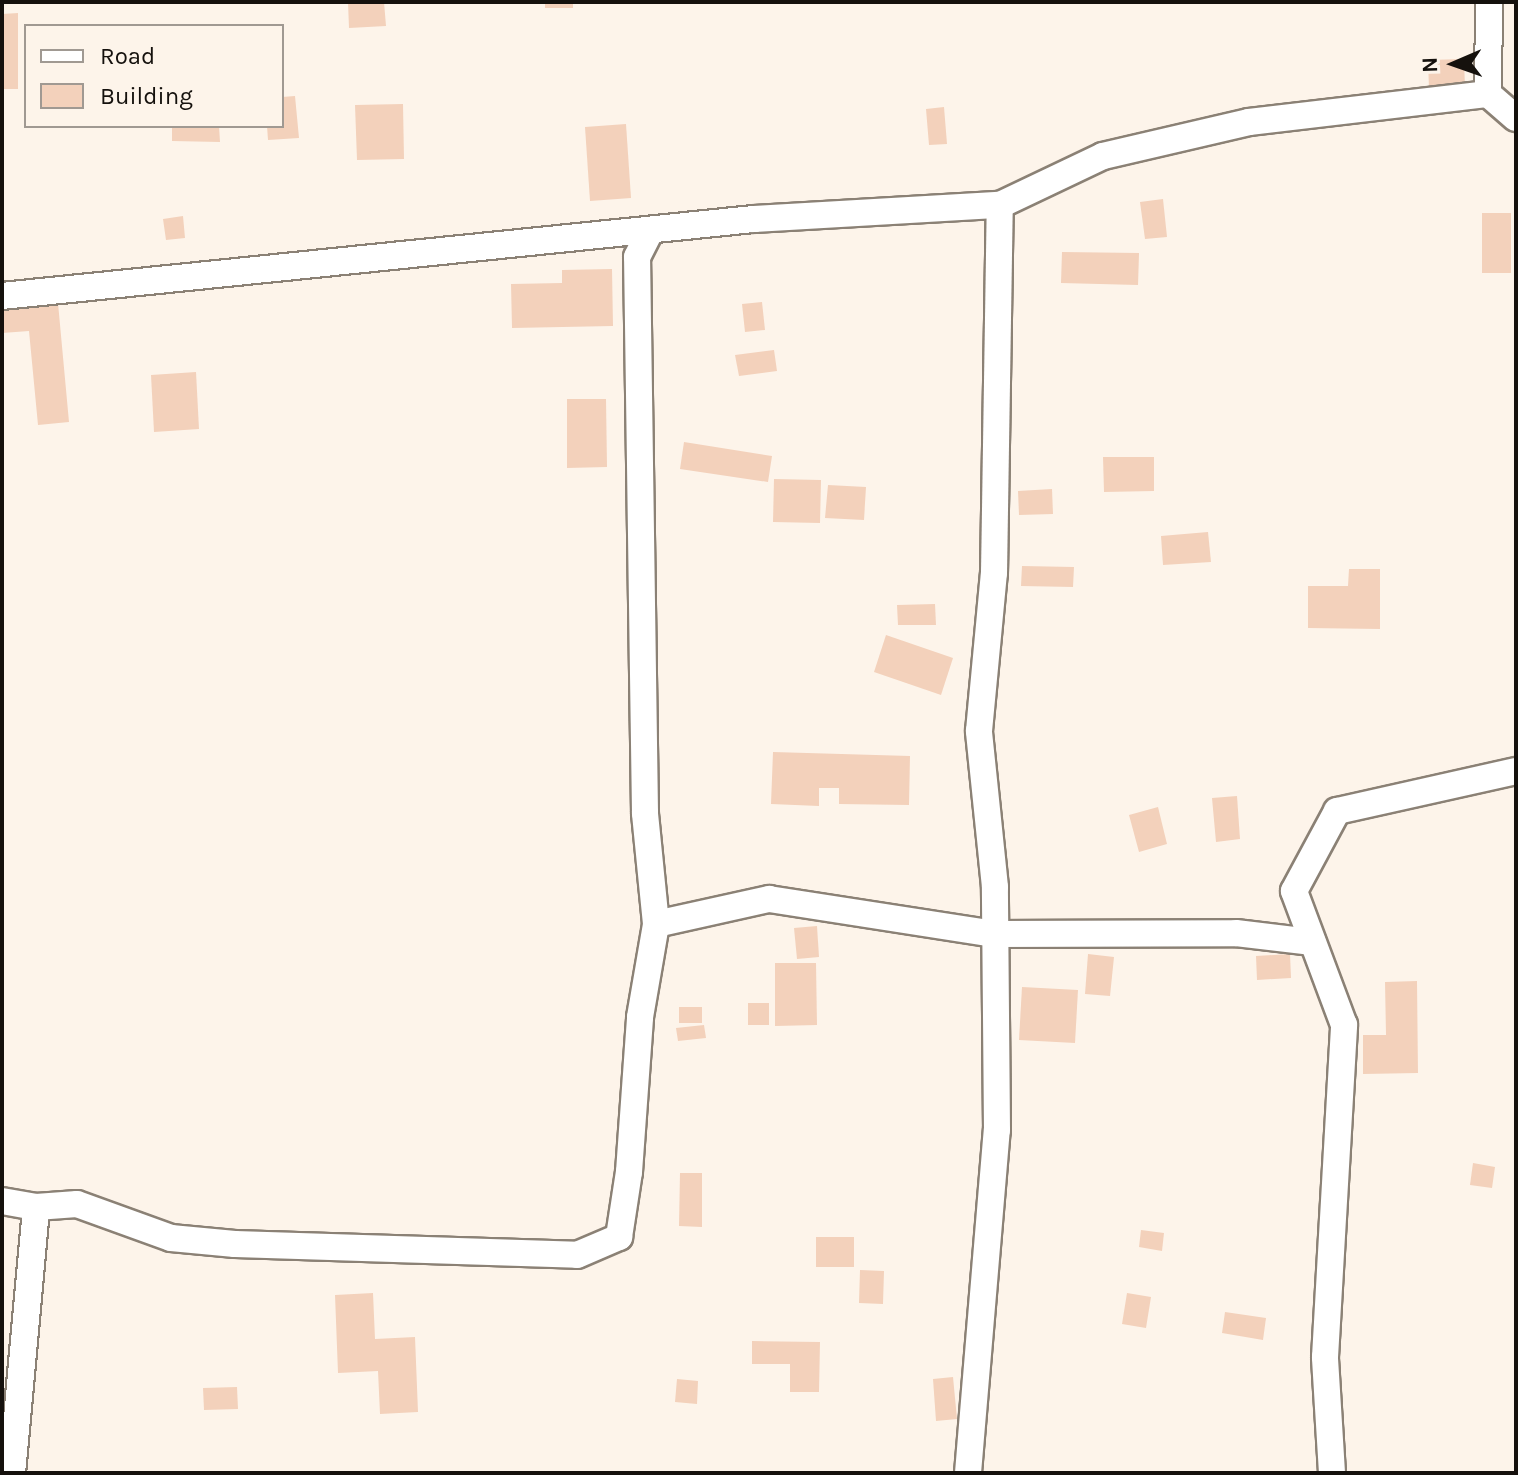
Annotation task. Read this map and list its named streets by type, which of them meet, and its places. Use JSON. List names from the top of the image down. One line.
{"legend":["Road","Building"],"north":"left"}
